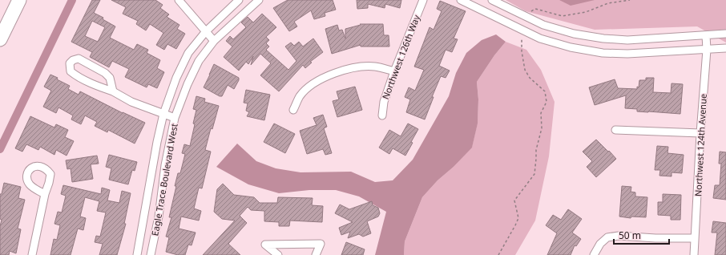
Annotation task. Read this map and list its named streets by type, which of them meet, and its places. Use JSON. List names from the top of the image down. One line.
{"streets":{"street":["Northwest 126th Way","Northwest 124th Avenue","Eagle Trace Boulevard West"]},"scale_bar":"50 m"}
